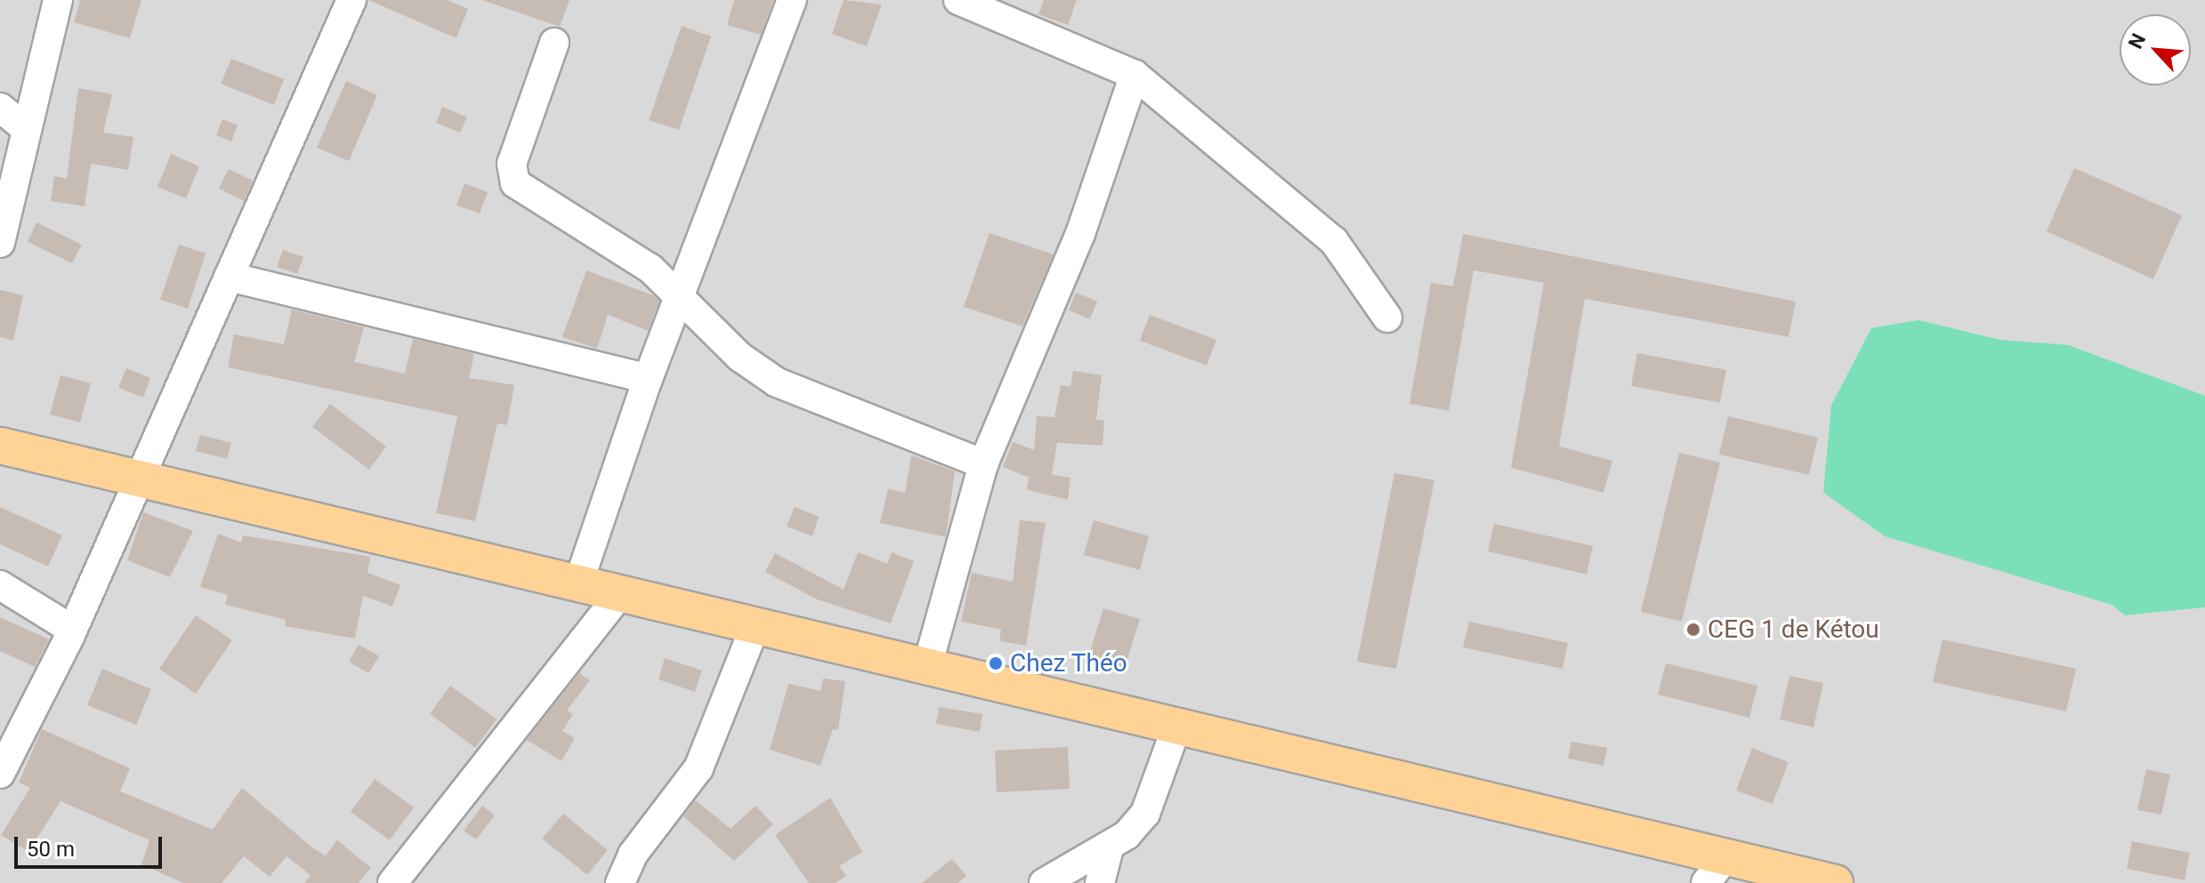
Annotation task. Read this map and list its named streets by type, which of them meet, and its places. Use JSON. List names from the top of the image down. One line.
{"places":["CEG 1 de Kétou","Chez Théo"],"scale_bar":"50 m","north":"top left"}
